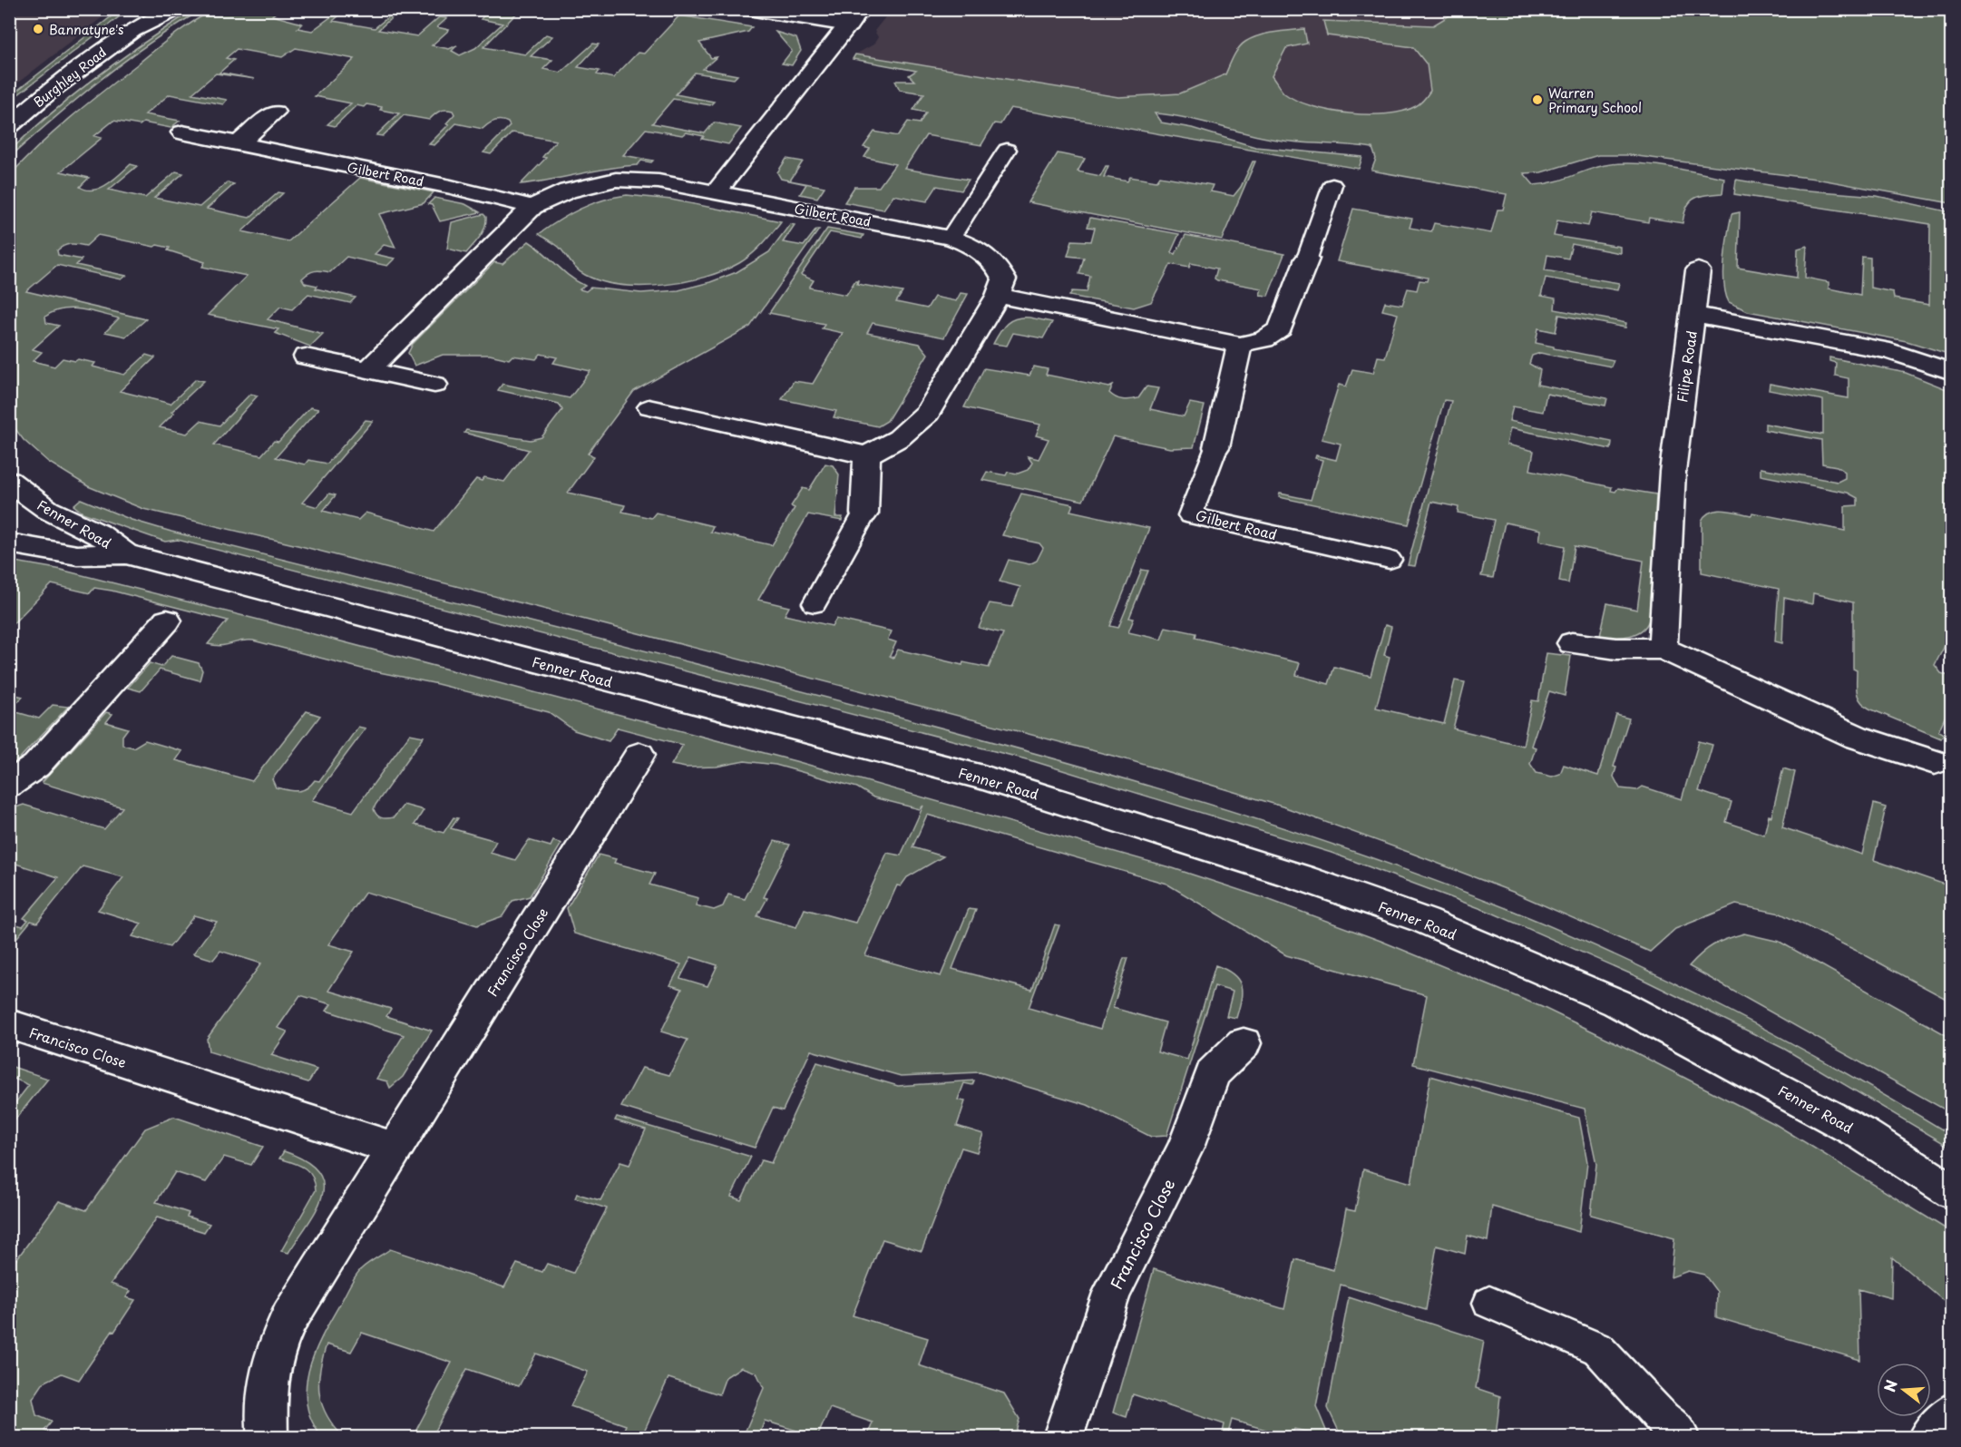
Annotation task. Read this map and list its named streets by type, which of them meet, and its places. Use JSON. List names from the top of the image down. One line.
{"streets":{"street":["Burghley Road","Gilbert Road","Filipe Road","Fenner Road","Francisco Close"]},"places":["Bannatyne's","Warren Primary School"],"north":"left"}
